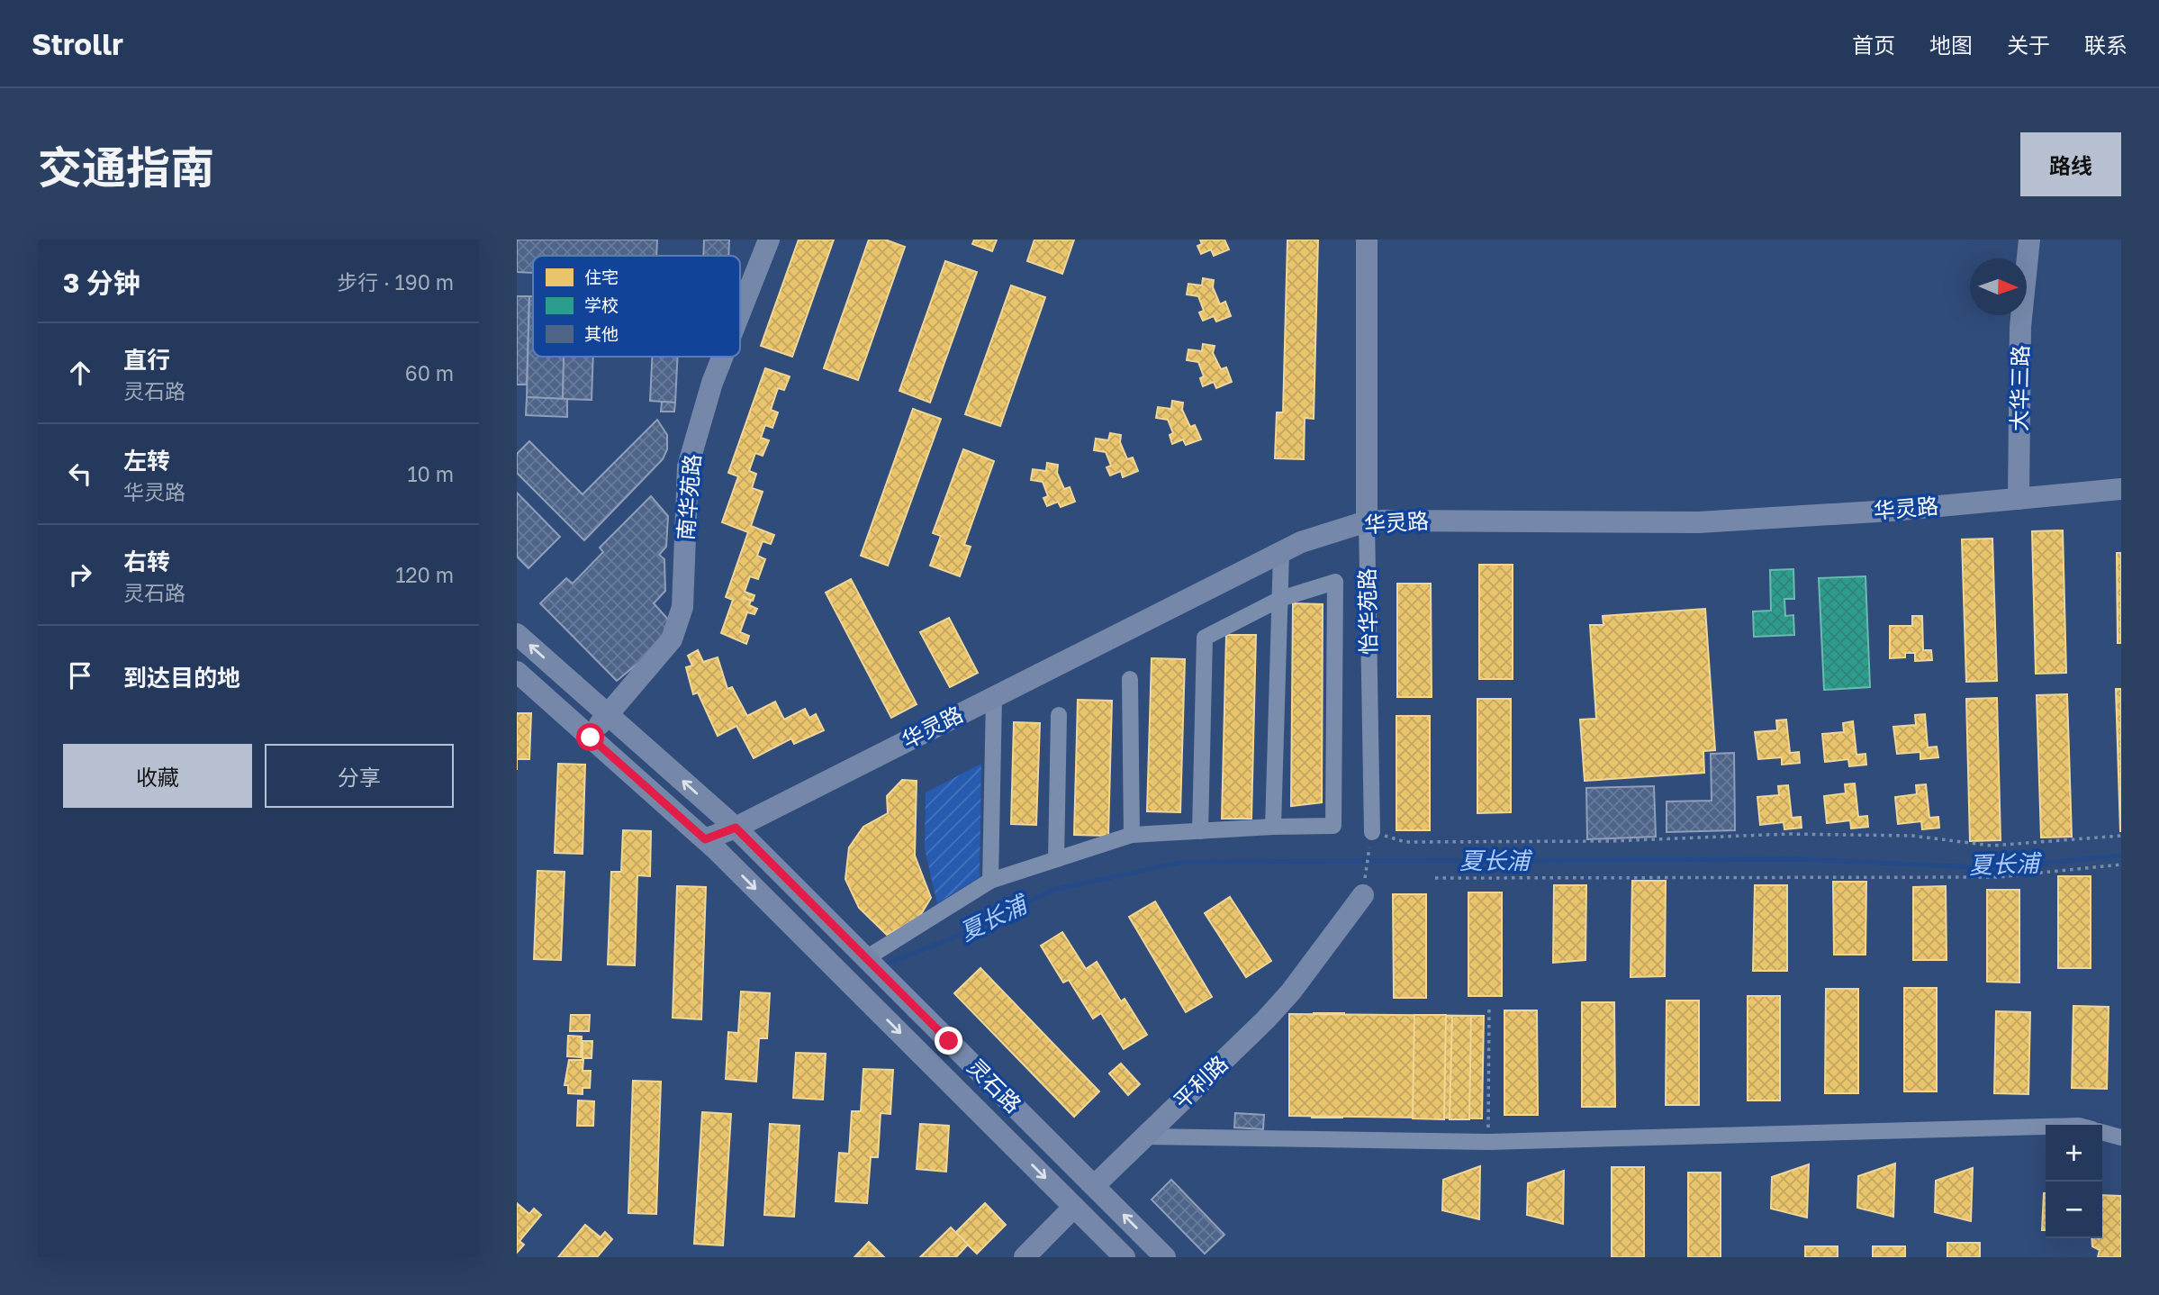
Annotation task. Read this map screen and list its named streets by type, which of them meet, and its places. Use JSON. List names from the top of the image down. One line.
{"streets":{"main road":["大华三路","南华苑路","华灵路","怡华苑路","平利路","灵石路"]},"crossings":[["大华三路","华灵路"],["南华苑路","灵石路"],["华灵路","怡华苑路"],["华灵路","灵石路"],["平利路","灵石路"]],"water":["夏长浦"],"legend":["住宅","学校","其他"],"north":"right","page":{"header":"Strollr","nav":["首页","地图","关于","联系"],"title":"交通指南","buttons":["路线",["收藏","分享"]],"heading":["3 分钟","步行 · 190 m"],"list":[["直行","灵石路","60 m"],["左转","华灵路","10 m"],["右转","灵石路","120 m"],"到达目的地"],"map_buttons":["+","−"]}}
